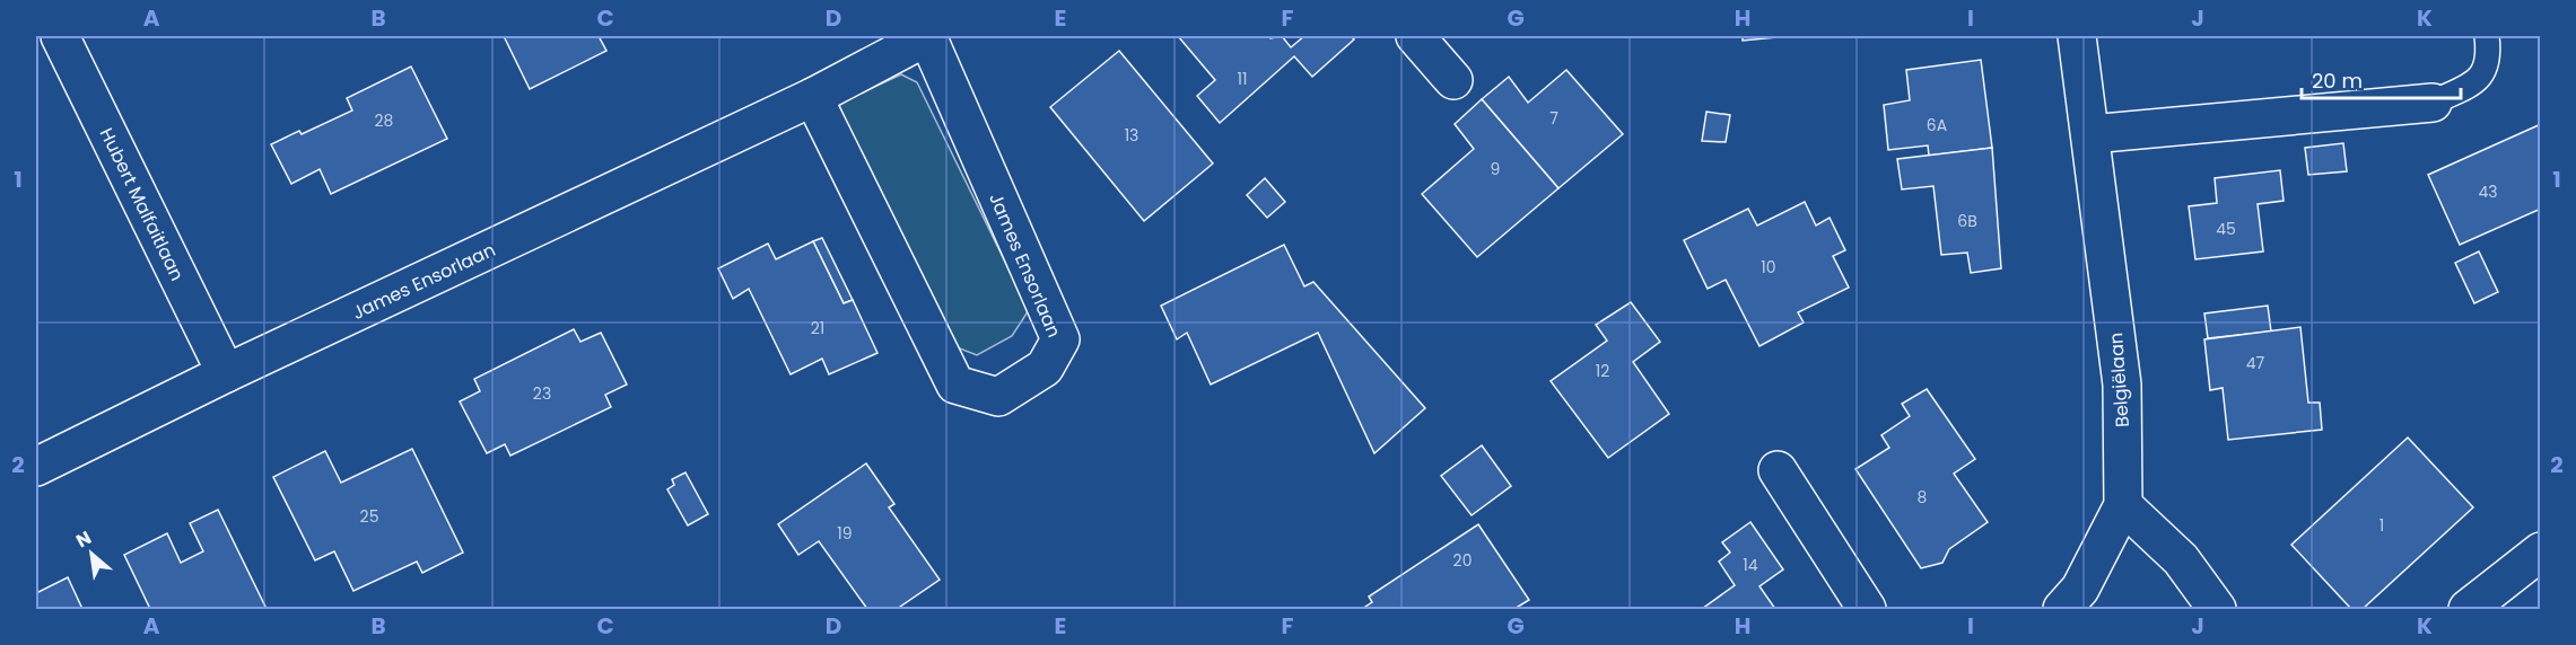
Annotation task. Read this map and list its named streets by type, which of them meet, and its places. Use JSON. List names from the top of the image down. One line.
{"streets":{"street":["Hubert Malfaitlaan","James Ensorlaan","Belgiëlaan"]},"crossings":[["Hubert Malfaitlaan","James Ensorlaan"]],"house_numbers":["11","7","28","6A","13","9","43","6B","45","10","21","47","12","23","8","25","1","19","20","14"],"scale_bar":"20 m","north":"top left","grid":{"columns":["A","B","C","D","E","F","G","H","I","J","K"],"rows":["1","2"]}}
